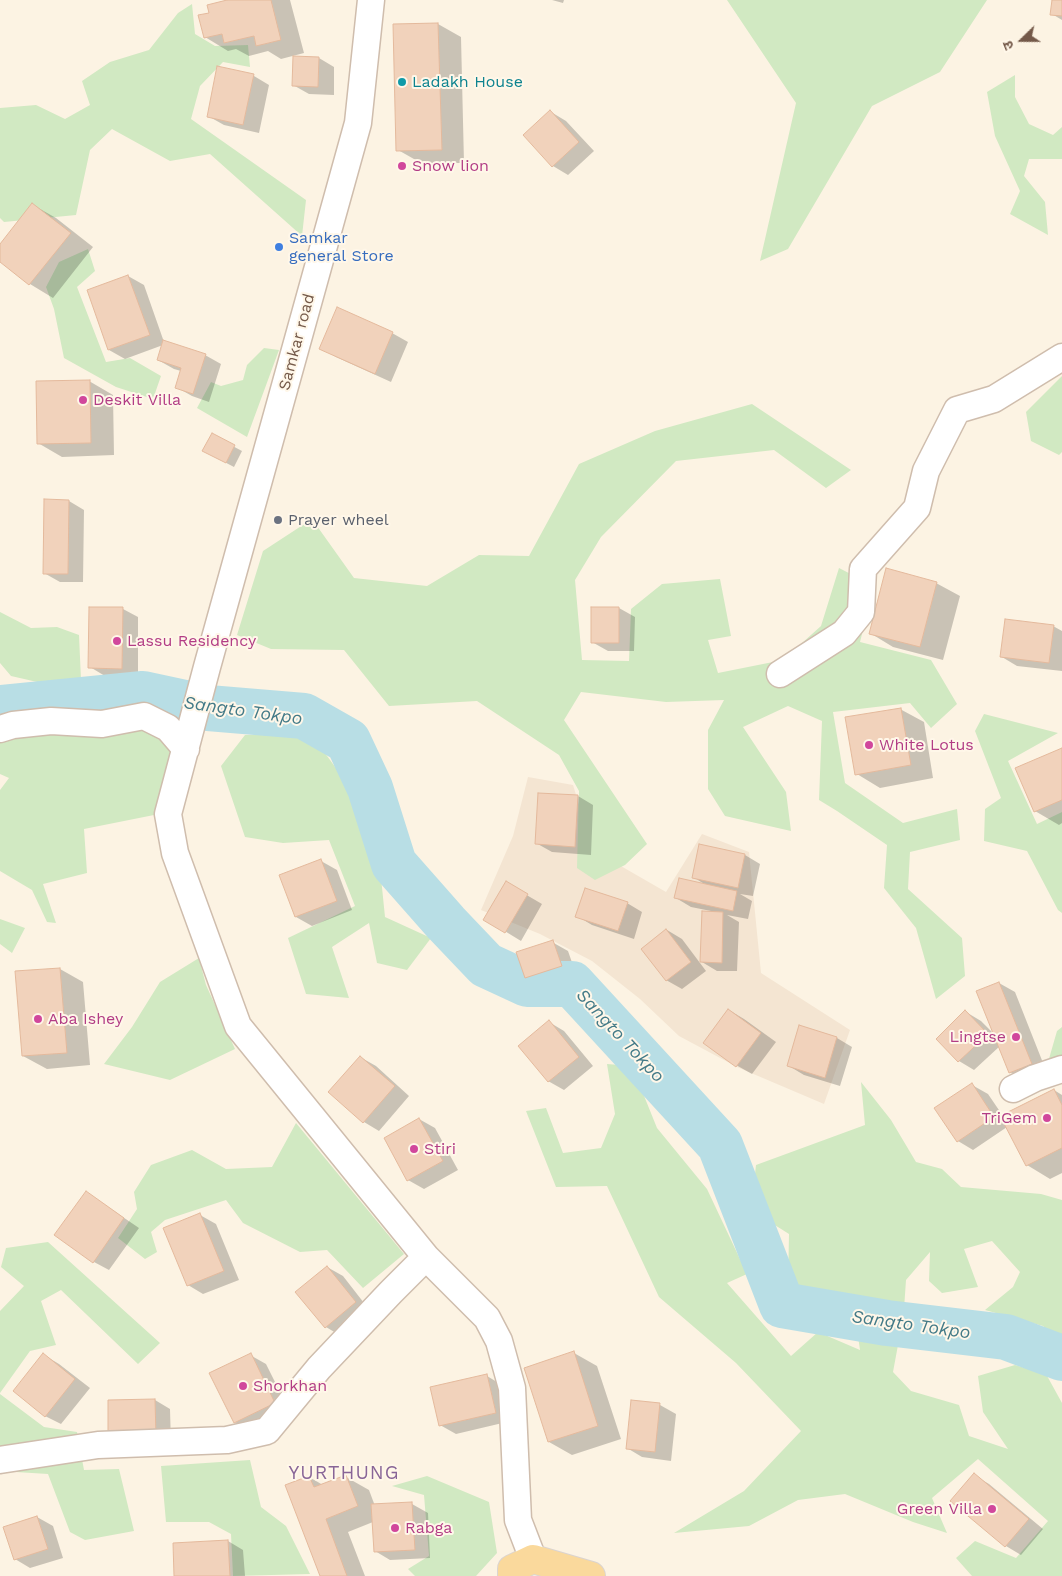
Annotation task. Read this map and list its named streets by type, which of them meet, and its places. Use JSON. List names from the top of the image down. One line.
{"streets":{"street":["Samkar road"]},"districts":["YURTHUNG"],"water":["Sangto Tokpo"],"places":["Ladakh House","Snow lion","Samkar general Store","Deskit Villa","Prayer wheel","Lassu Residency","White Lotus","Aba Ishey","Lingtse","TriGem","Stiri","Shorkhan","Green Villa","Rabga"],"north":"left"}
